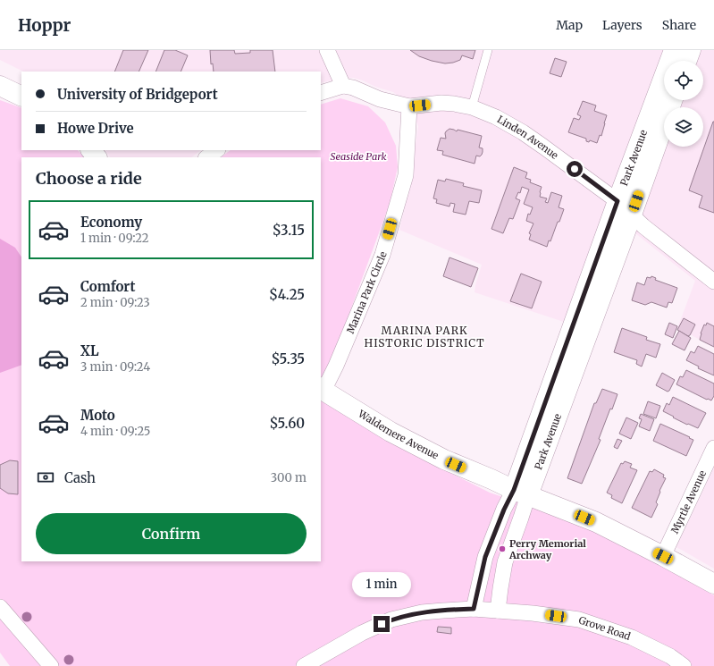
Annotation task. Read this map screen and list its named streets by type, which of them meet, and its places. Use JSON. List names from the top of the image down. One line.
{"streets":{"street":["Linden Avenue","Park Avenue","Marina Park Circle","Waldemere Avenue","Myrtle Avenue","Grove Road"]},"crossings":[["Linden Avenue","Park Avenue"],["Linden Avenue","Marina Park Circle"],["Park Avenue","Waldemere Avenue"],["Park Avenue","Grove Road"],["Marina Park Circle","Waldemere Avenue"],["Waldemere Avenue","Myrtle Avenue"]],"districts":["MARINA PARK HISTORIC DISTRICT"],"parks":["Seaside Park"],"places":["Perry Memorial Archway"],"page":{"header":"Hoppr","nav":["Map","Layers","Share"],"banner":["University of Bridgeport","Howe Drive"],"heading":"Choose a ride","list":[{"name":"Economy","note":"1 min · 09:22","value":"$3.15"},{"name":"Comfort","note":"2 min · 09:23","value":"$4.25"},{"name":"XL","note":"3 min · 09:24","value":"$5.35"},{"name":"Moto","note":"4 min · 09:25","value":"$5.60"}],"pay":["Cash","300 m"],"buttons":"Confirm","bubble":"1 min"}}
